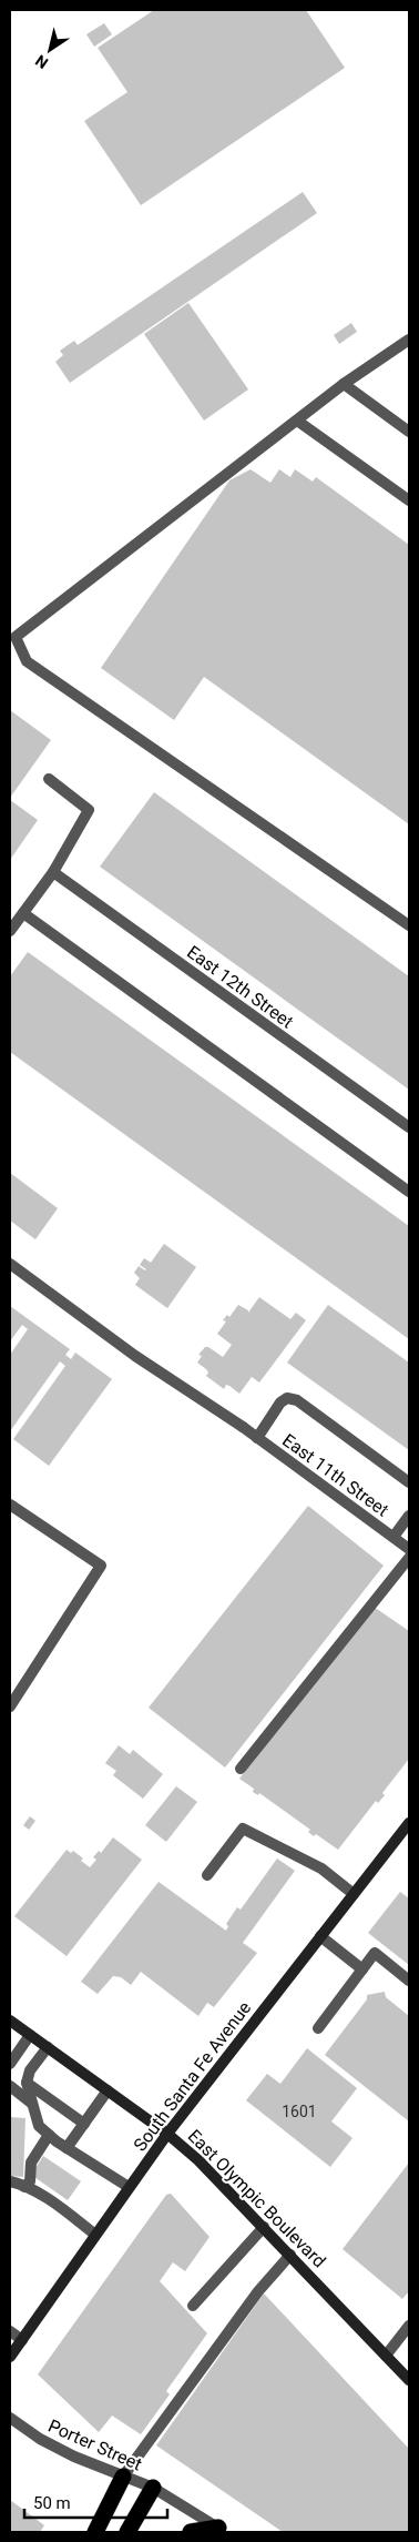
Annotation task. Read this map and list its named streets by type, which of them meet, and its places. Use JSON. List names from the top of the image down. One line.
{"streets":{"main road":["South Santa Fe Avenue","East Olympic Boulevard"],"street":["East 12th Street","East 11th Street","Porter Street"]},"crossings":[["South Santa Fe Avenue","East Olympic Boulevard"]],"house_numbers":["1601"],"scale_bar":"50 m","north":"bottom left"}
